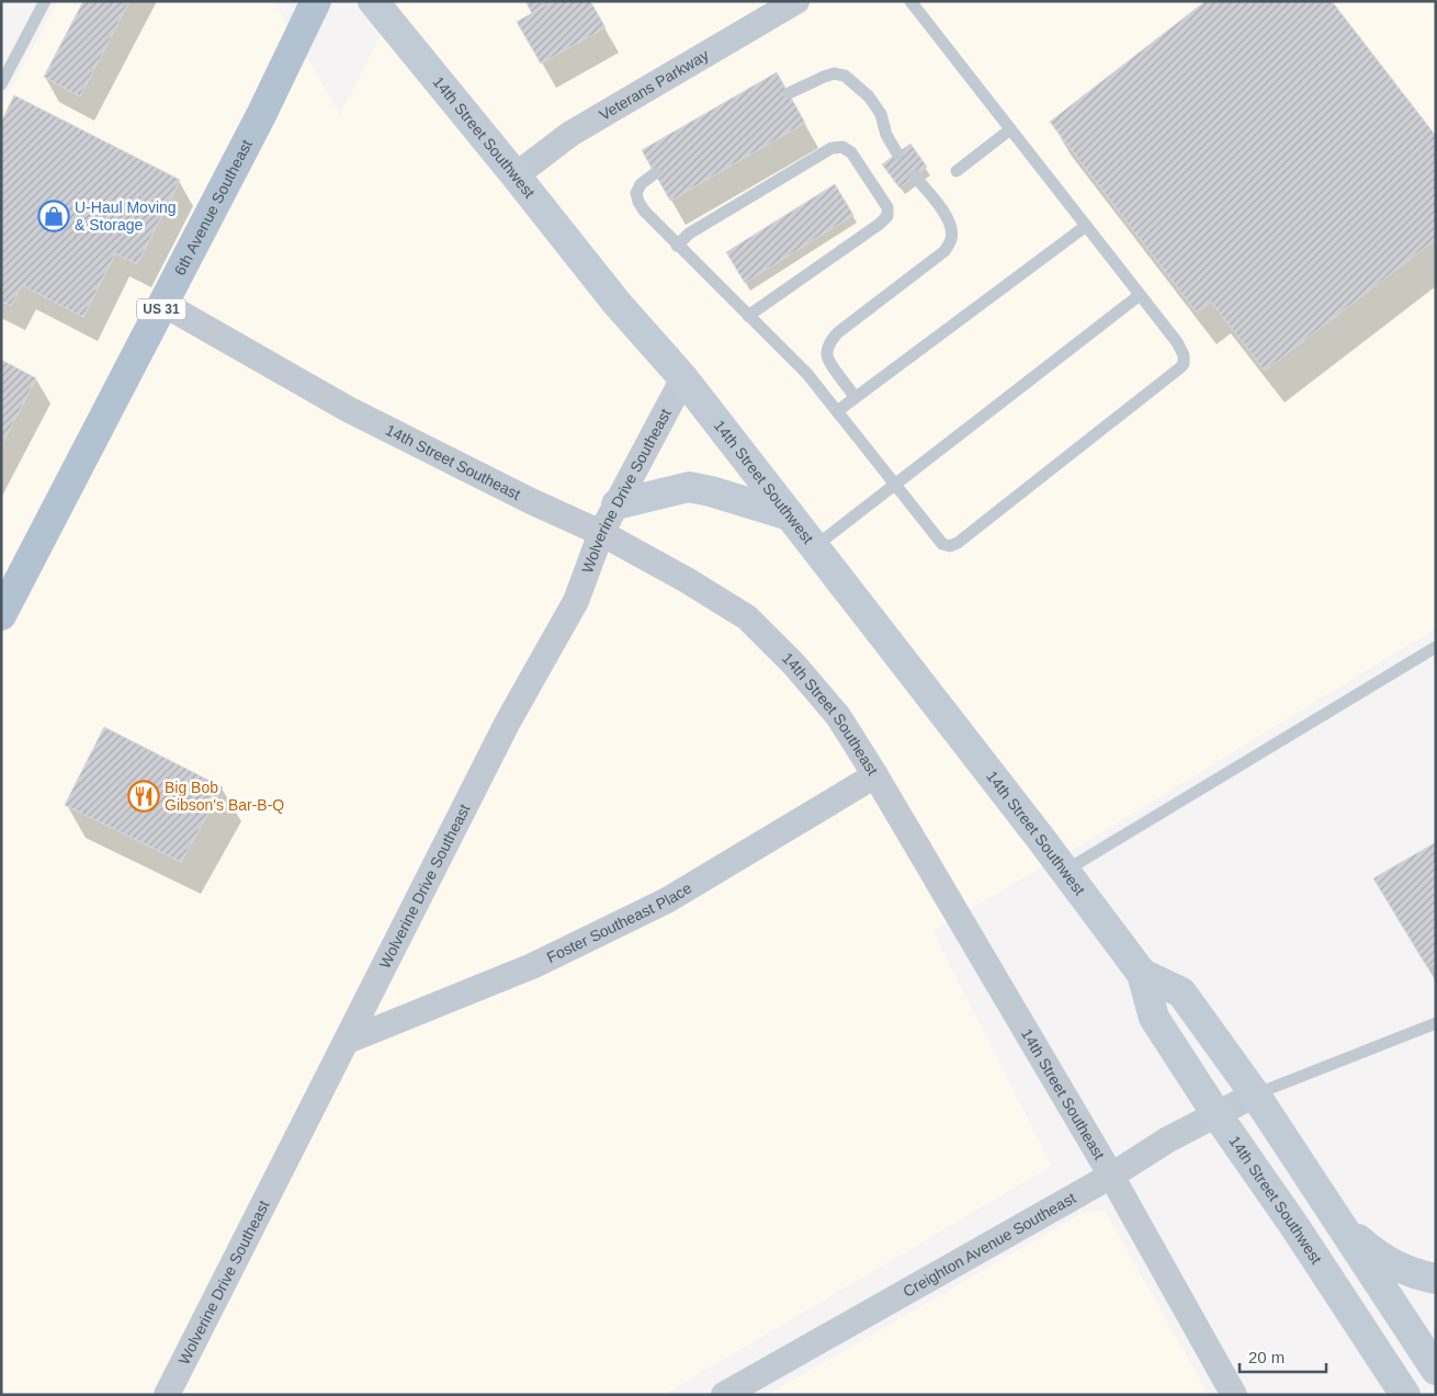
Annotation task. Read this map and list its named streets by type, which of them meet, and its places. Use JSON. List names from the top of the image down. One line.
{"streets":{"main road":["14th Street Southwest","6th Avenue Southeast","US 31"],"street":["Veterans Parkway","14th Street Southeast","Wolverine Drive Southeast","Foster Southeast Place","Creighton Avenue Southeast"]},"crossings":[["Veterans Parkway","14th Street Southwest"],["14th Street Southwest","Wolverine Drive Southeast"],["14th Street Southwest","Creighton Avenue Southeast"],["6th Avenue Southeast","14th Street Southeast"],["14th Street Southeast","Wolverine Drive Southeast"],["14th Street Southeast","Foster Southeast Place"],["14th Street Southeast","Creighton Avenue Southeast"],["Wolverine Drive Southeast","Foster Southeast Place"]],"places":{"shop":["U-Haul Moving & Storage"],"restaurant":["Big Bob Gibson's Bar-B-Q"]},"scale_bar":"20 m"}
